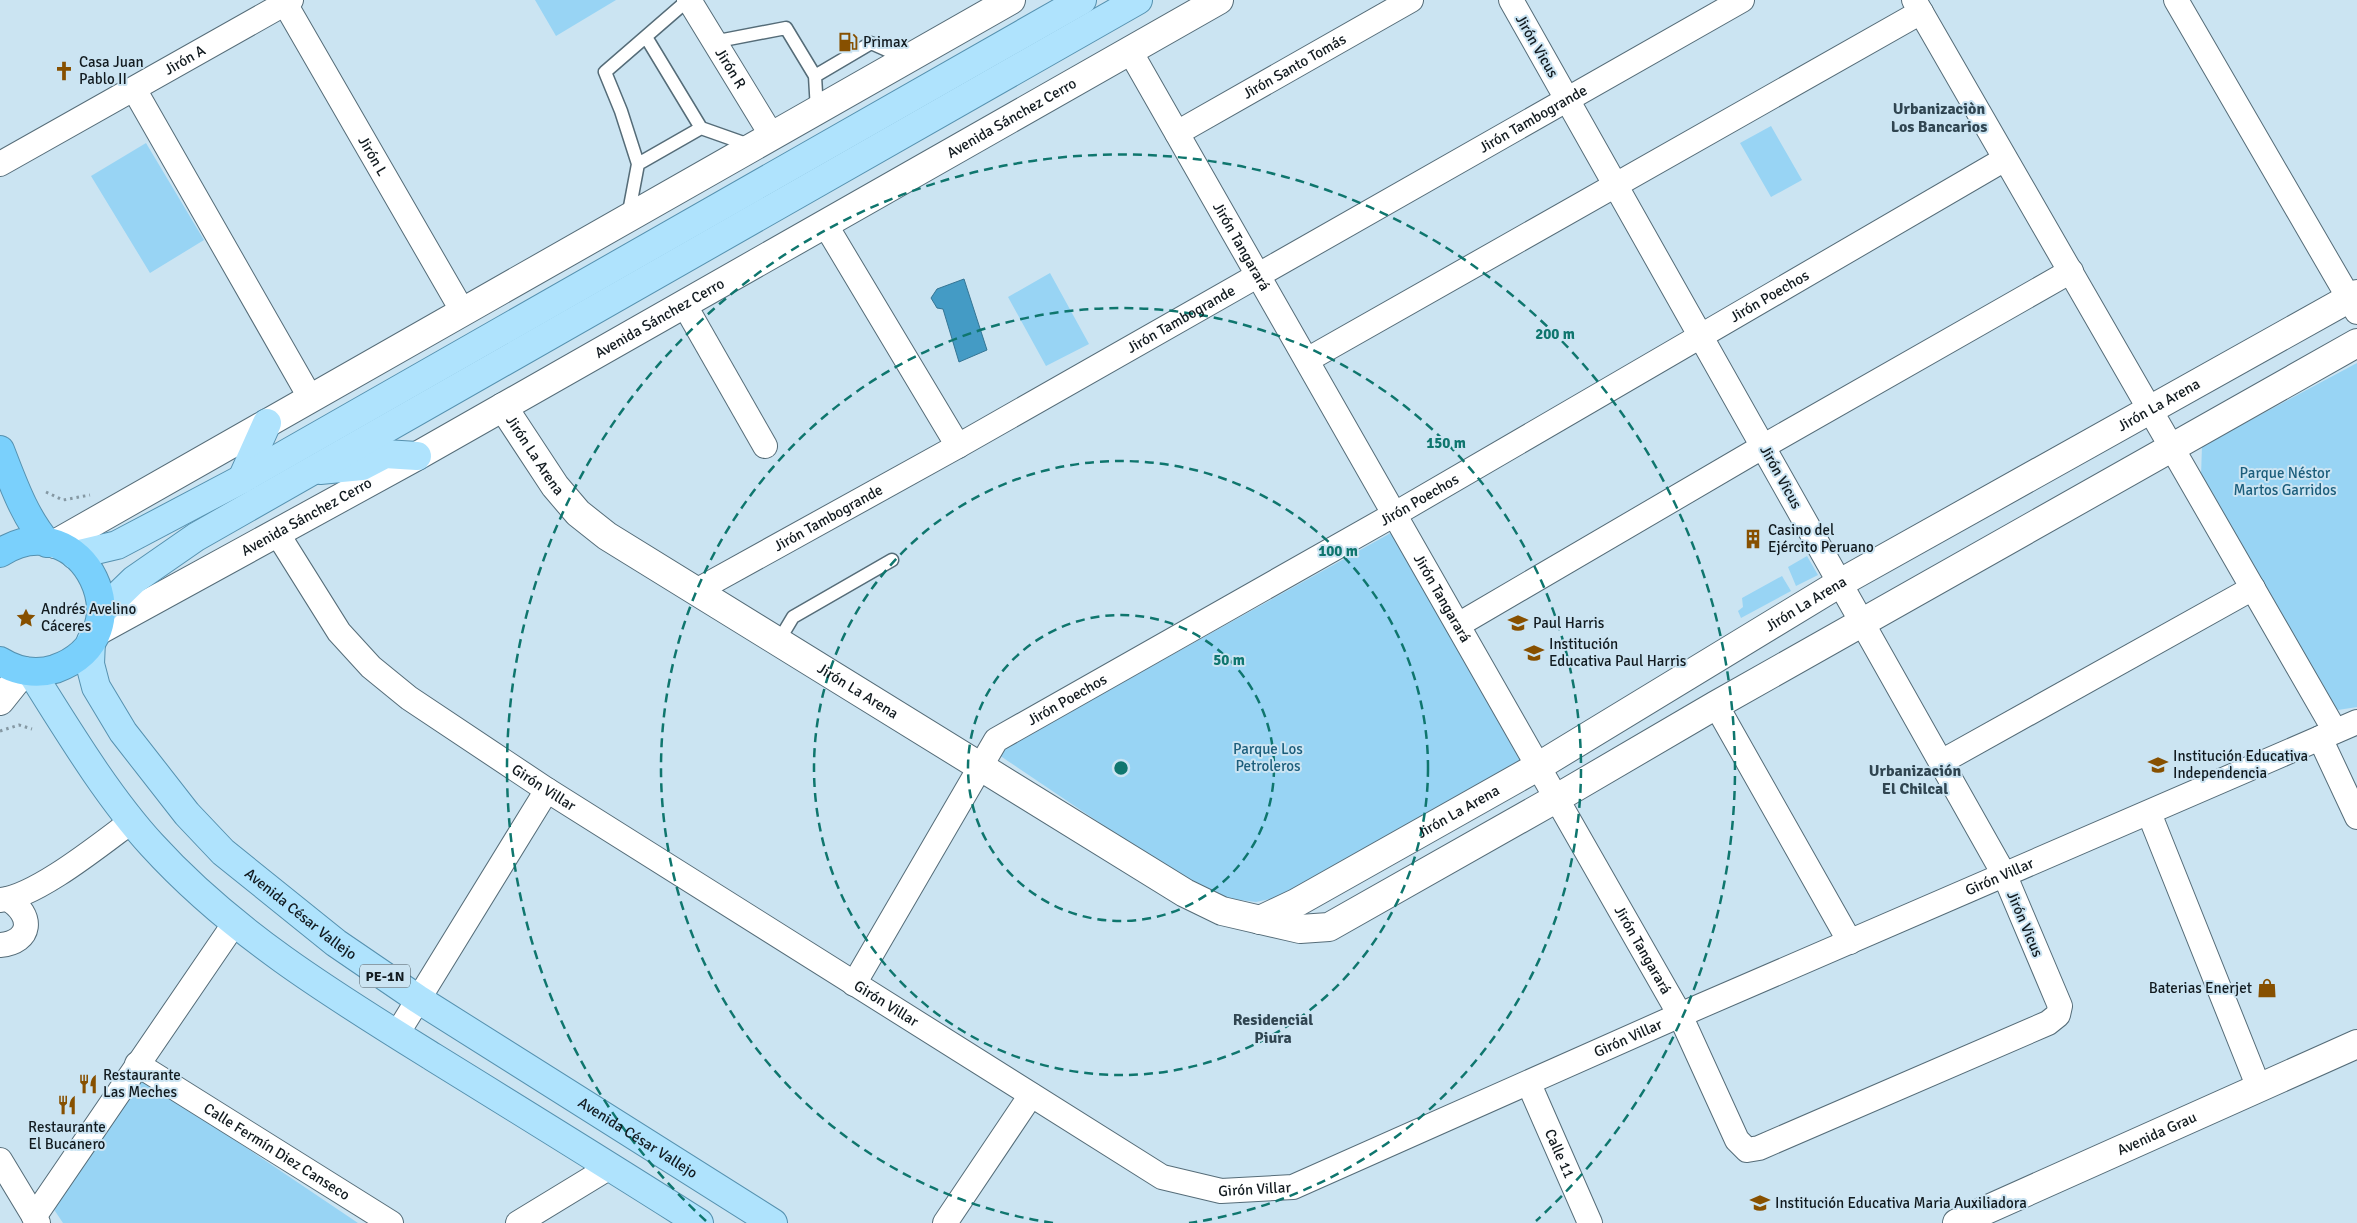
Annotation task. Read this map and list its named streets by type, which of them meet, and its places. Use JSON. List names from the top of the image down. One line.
{"streets":{"highway":["PE-1N"],"main road":["Avenida César Vallejo"],"street":["Jirón Vicus","Jirón A","Jirón Santo Tomás","Jirón R","Avenida Sánchez Cerro","Jirón Tambogrande","Jirón L","Jirón Tangarará","Jirón Poechos","Jirón La Arena","Girón Villar","Avenida Grau","Calle Fermín Diez Canseco","Calle 11"]},"crossings":[["Jirón Vicus","Jirón Tambogrande"],["Jirón Vicus","Jirón Tangarará"],["Jirón Vicus","Jirón Poechos"],["Jirón Vicus","Jirón La Arena"],["Jirón Vicus","Girón Villar"],["Jirón A","Jirón L"],["Jirón Santo Tomás","Jirón Tangarará"],["Avenida Sánchez Cerro","Jirón Tangarará"],["Avenida Sánchez Cerro","Jirón La Arena"],["Avenida Sánchez Cerro","Girón Villar"],["Avenida Sánchez Cerro","Avenida César Vallejo"],["Avenida Sánchez Cerro","PE-1N"],["Jirón Tambogrande","Jirón Tangarará"],["Jirón Tambogrande","Jirón La Arena"],["Jirón Tangarará","Jirón Poechos"],["Jirón Tangarará","Jirón La Arena"],["Jirón Tangarará","Girón Villar"],["Jirón Poechos","Jirón La Arena"],["Jirón Poechos","Girón Villar"],["Girón Villar","Calle 11"],["Avenida César Vallejo","PE-1N"]],"districts":["Urbanizaciòn Los Bancarios","Urbanización El Chilcal","Residencial Piura"],"parks":["Parque Néstor Martos Garridos","Parque Los Petroleros"],"places":{"fuel station":["Primax"],"church":["Casa Juan Pablo II"],"building":["Casino del Ejército Peruano"],"place":["Andrés Avelino Cáceres"],"school or university":["Paul Harris","Institución Educativa Paul Harris","Institución Educativa Independencia","Institución Educativa Maria Auxiliadora"],"shop":["Baterias Enerjet"],"restaurant":["Restaurante Las Meches","Restaurante El Bucanero"]},"rings":["200 m","150 m","100 m","50 m"]}
